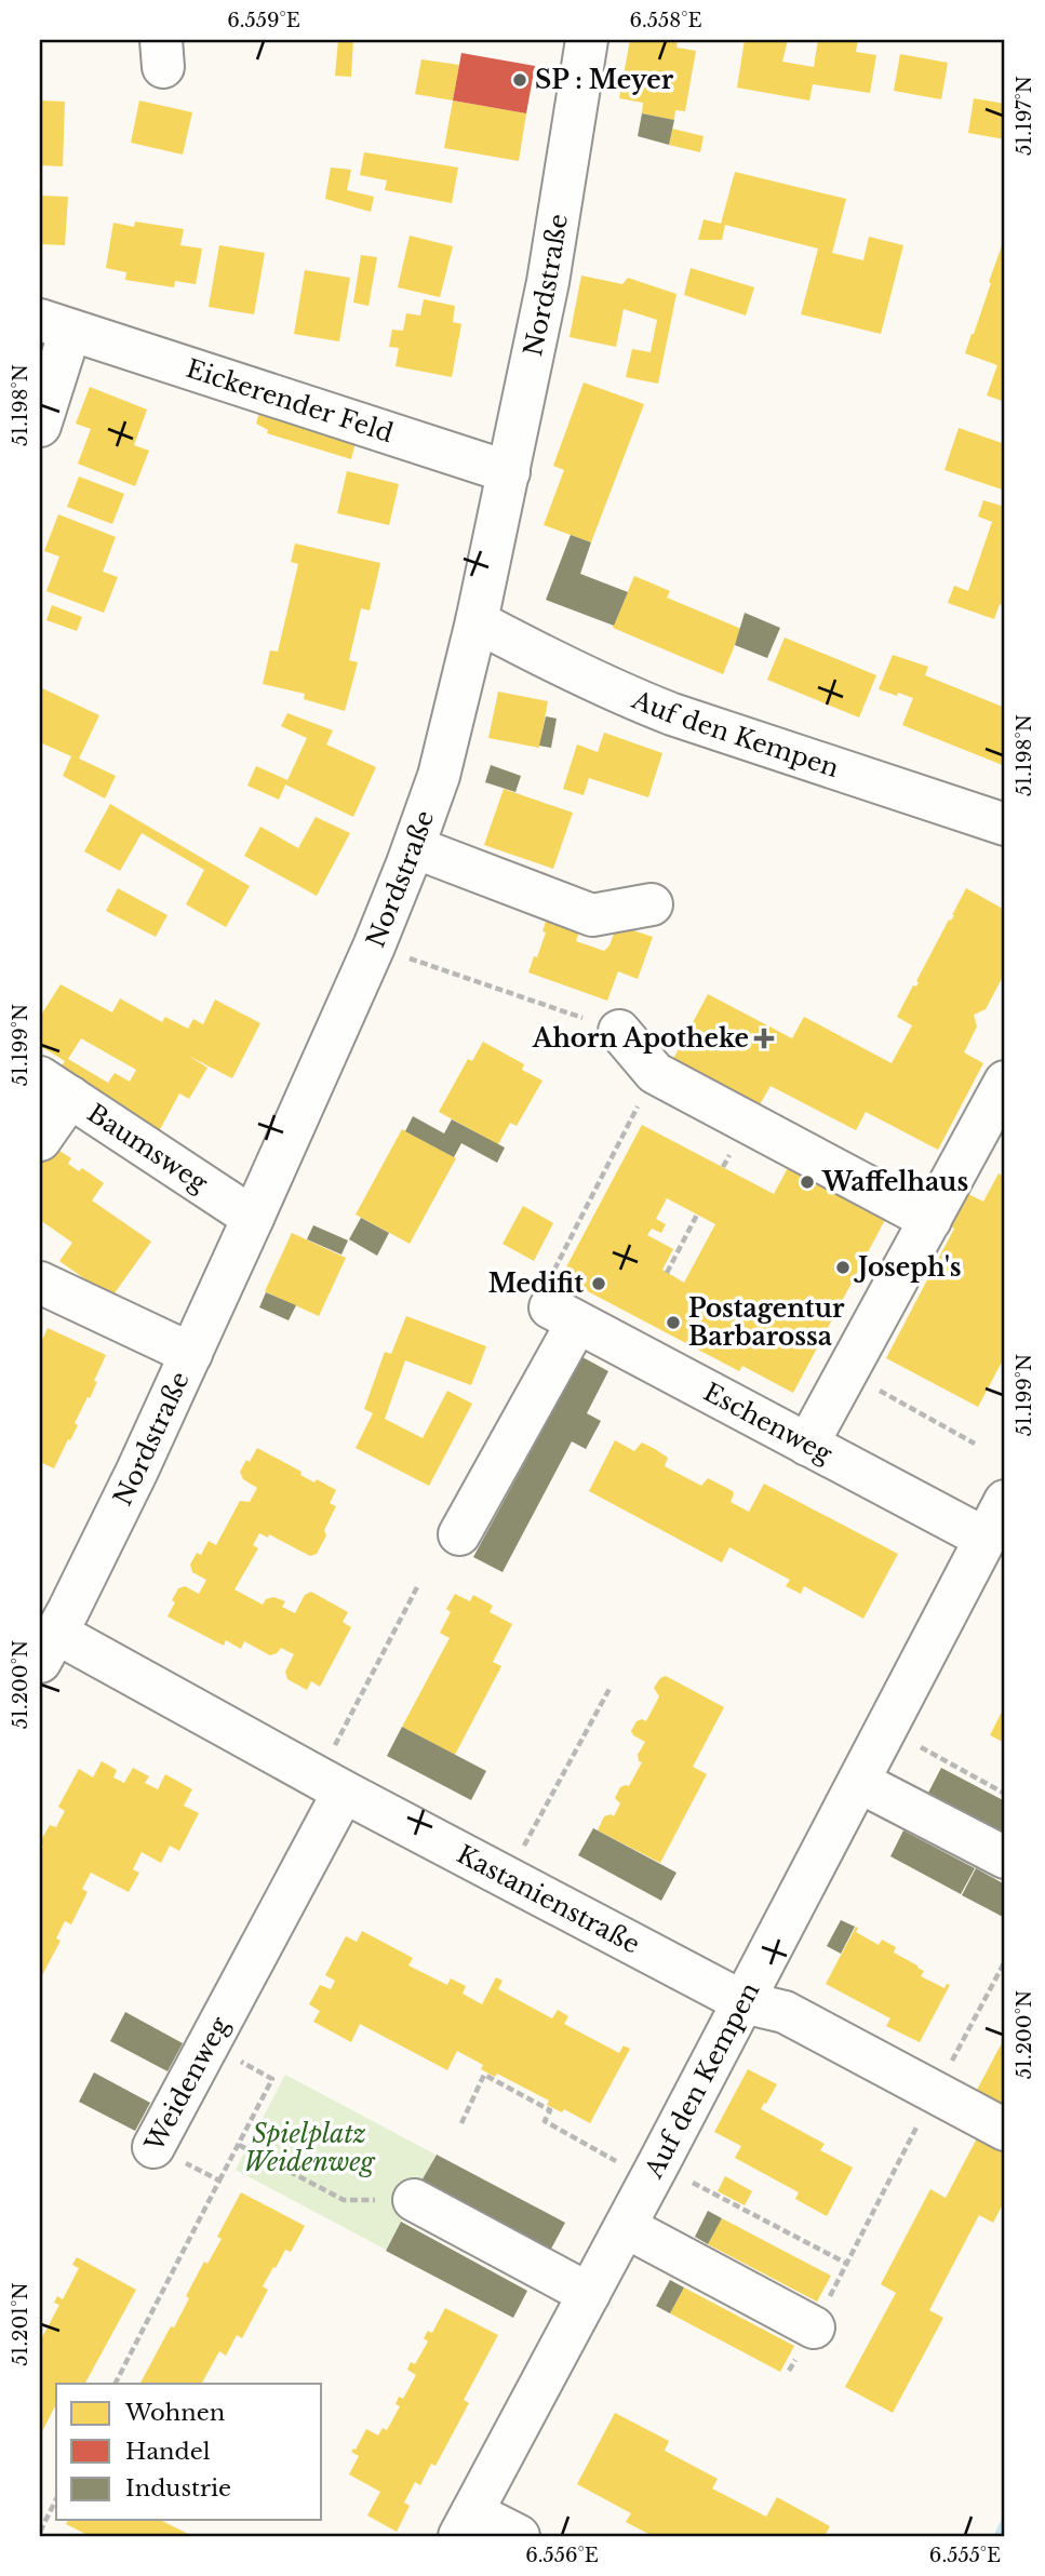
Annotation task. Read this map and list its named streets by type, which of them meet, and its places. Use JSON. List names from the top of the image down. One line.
{"streets":{"street":["Nordstraße","Eickerender Feld","Auf den Kempen","Baumsweg","Eschenweg","Kastanienstraße","Weidenweg"]},"crossings":[["Nordstraße","Eickerender Feld"],["Nordstraße","Auf den Kempen"],["Nordstraße","Baumsweg"],["Nordstraße","Kastanienstraße"],["Auf den Kempen","Eschenweg"],["Auf den Kempen","Kastanienstraße"],["Kastanienstraße","Weidenweg"]],"parks":["Spielplatz Weidenweg"],"places":{"other":["SP : Meyer","Waffelhaus","Joseph's","Medifit","Postagentur Barbarossa"],"health":["Ahorn Apotheke"]},"legend":["Wohnen","Handel","Industrie"],"coordinates":["6.559°E","6.558°E","51.197°N","51.198°N","51.199°N","51.200°N","51.201°N","6.556°E","6.555°E"]}
